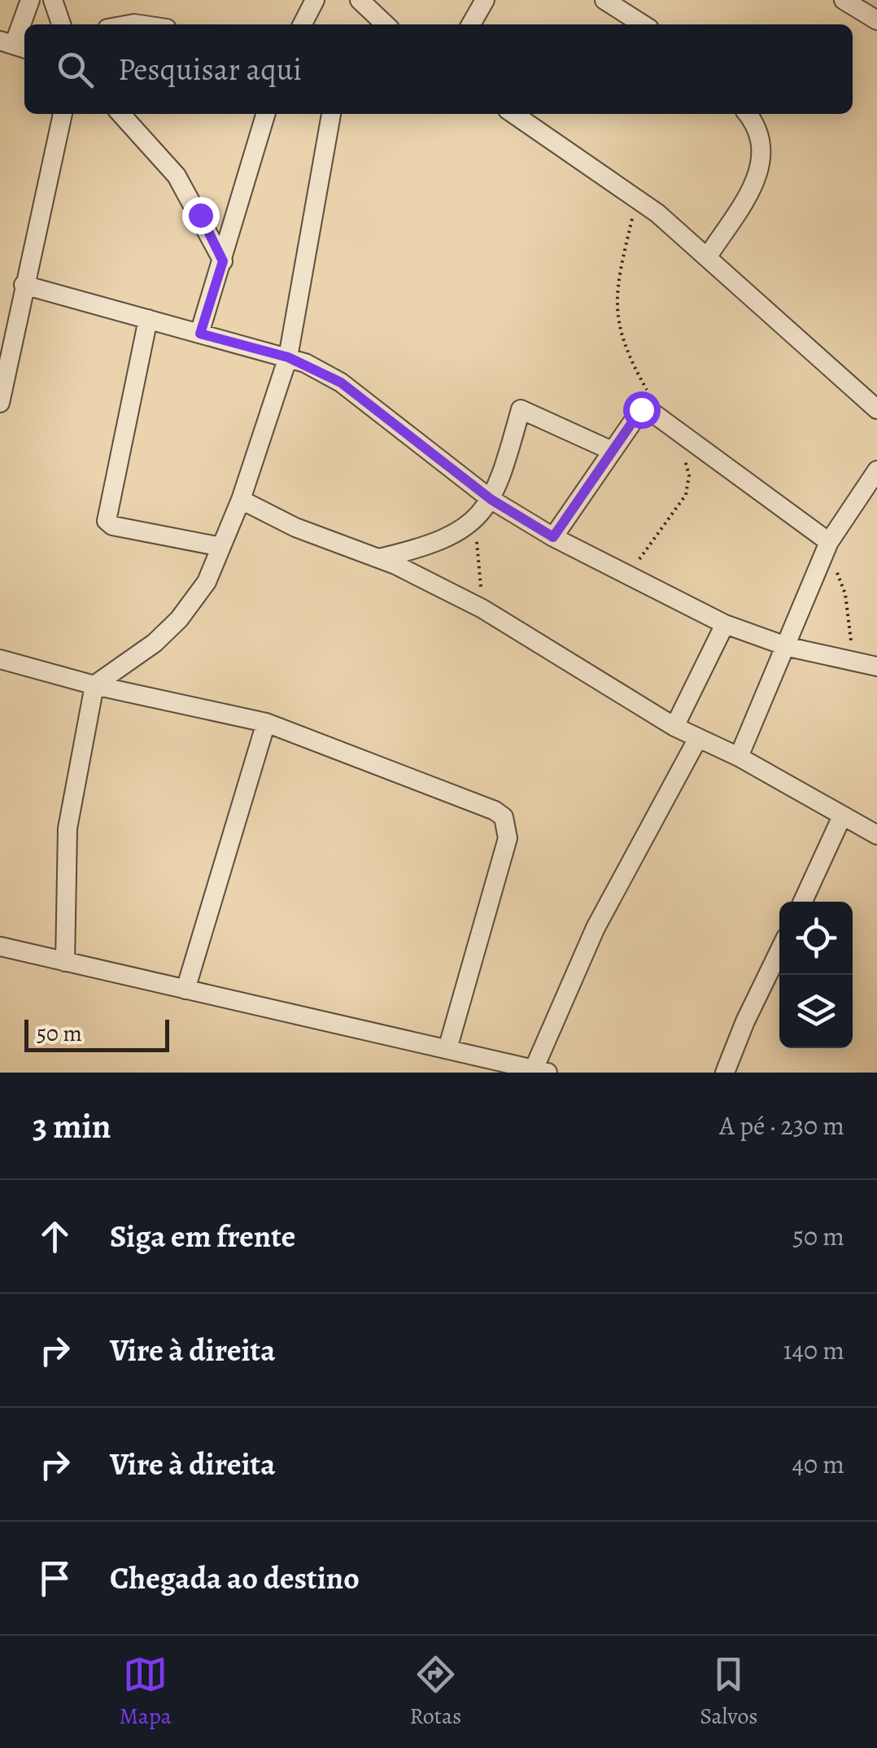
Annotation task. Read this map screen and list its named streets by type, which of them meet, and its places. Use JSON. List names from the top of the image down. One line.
{"scale_bar":"50 m","page":{"search":"Pesquisar aqui","scale":"50 m","heading":["3 min","A pé · 230 m"],"list":[["Siga em frente","50 m"],["Vire à direita","140 m"],["Vire à direita","40 m"],"Chegada ao destino"],"nav":["Mapa","Rotas","Salvos"]}}
